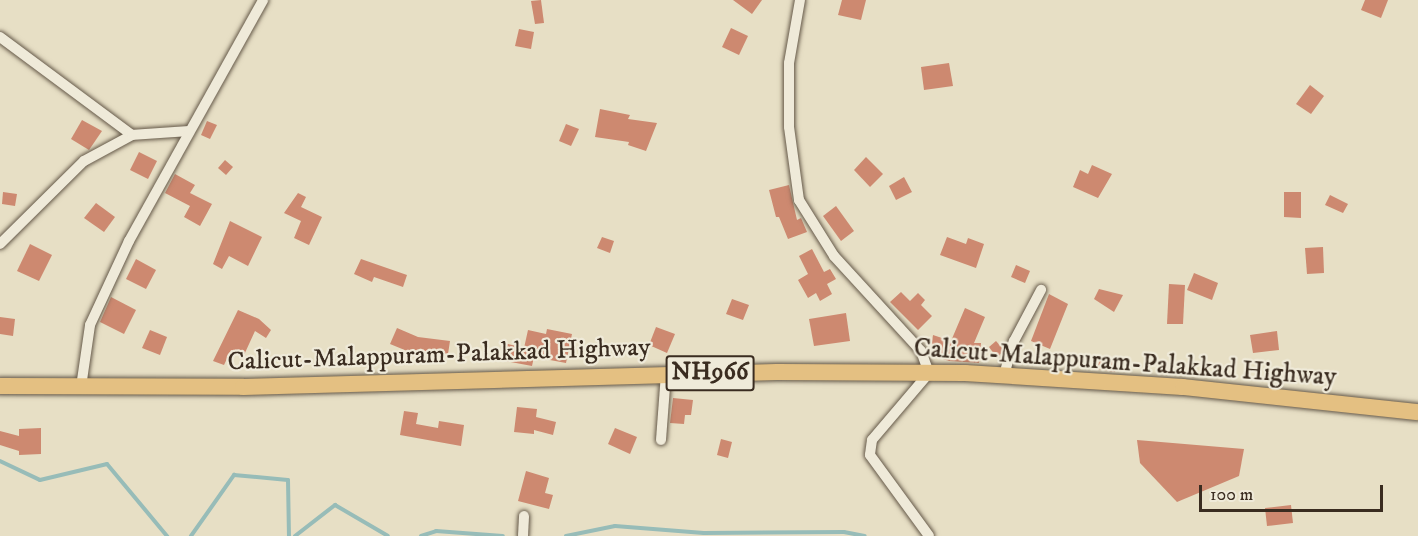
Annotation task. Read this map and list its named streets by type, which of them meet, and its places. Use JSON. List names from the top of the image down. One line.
{"streets":{"highway":["Calicut-Malappuram-Palakkad Highway","NH966"]},"scale_bar":"100 m"}
